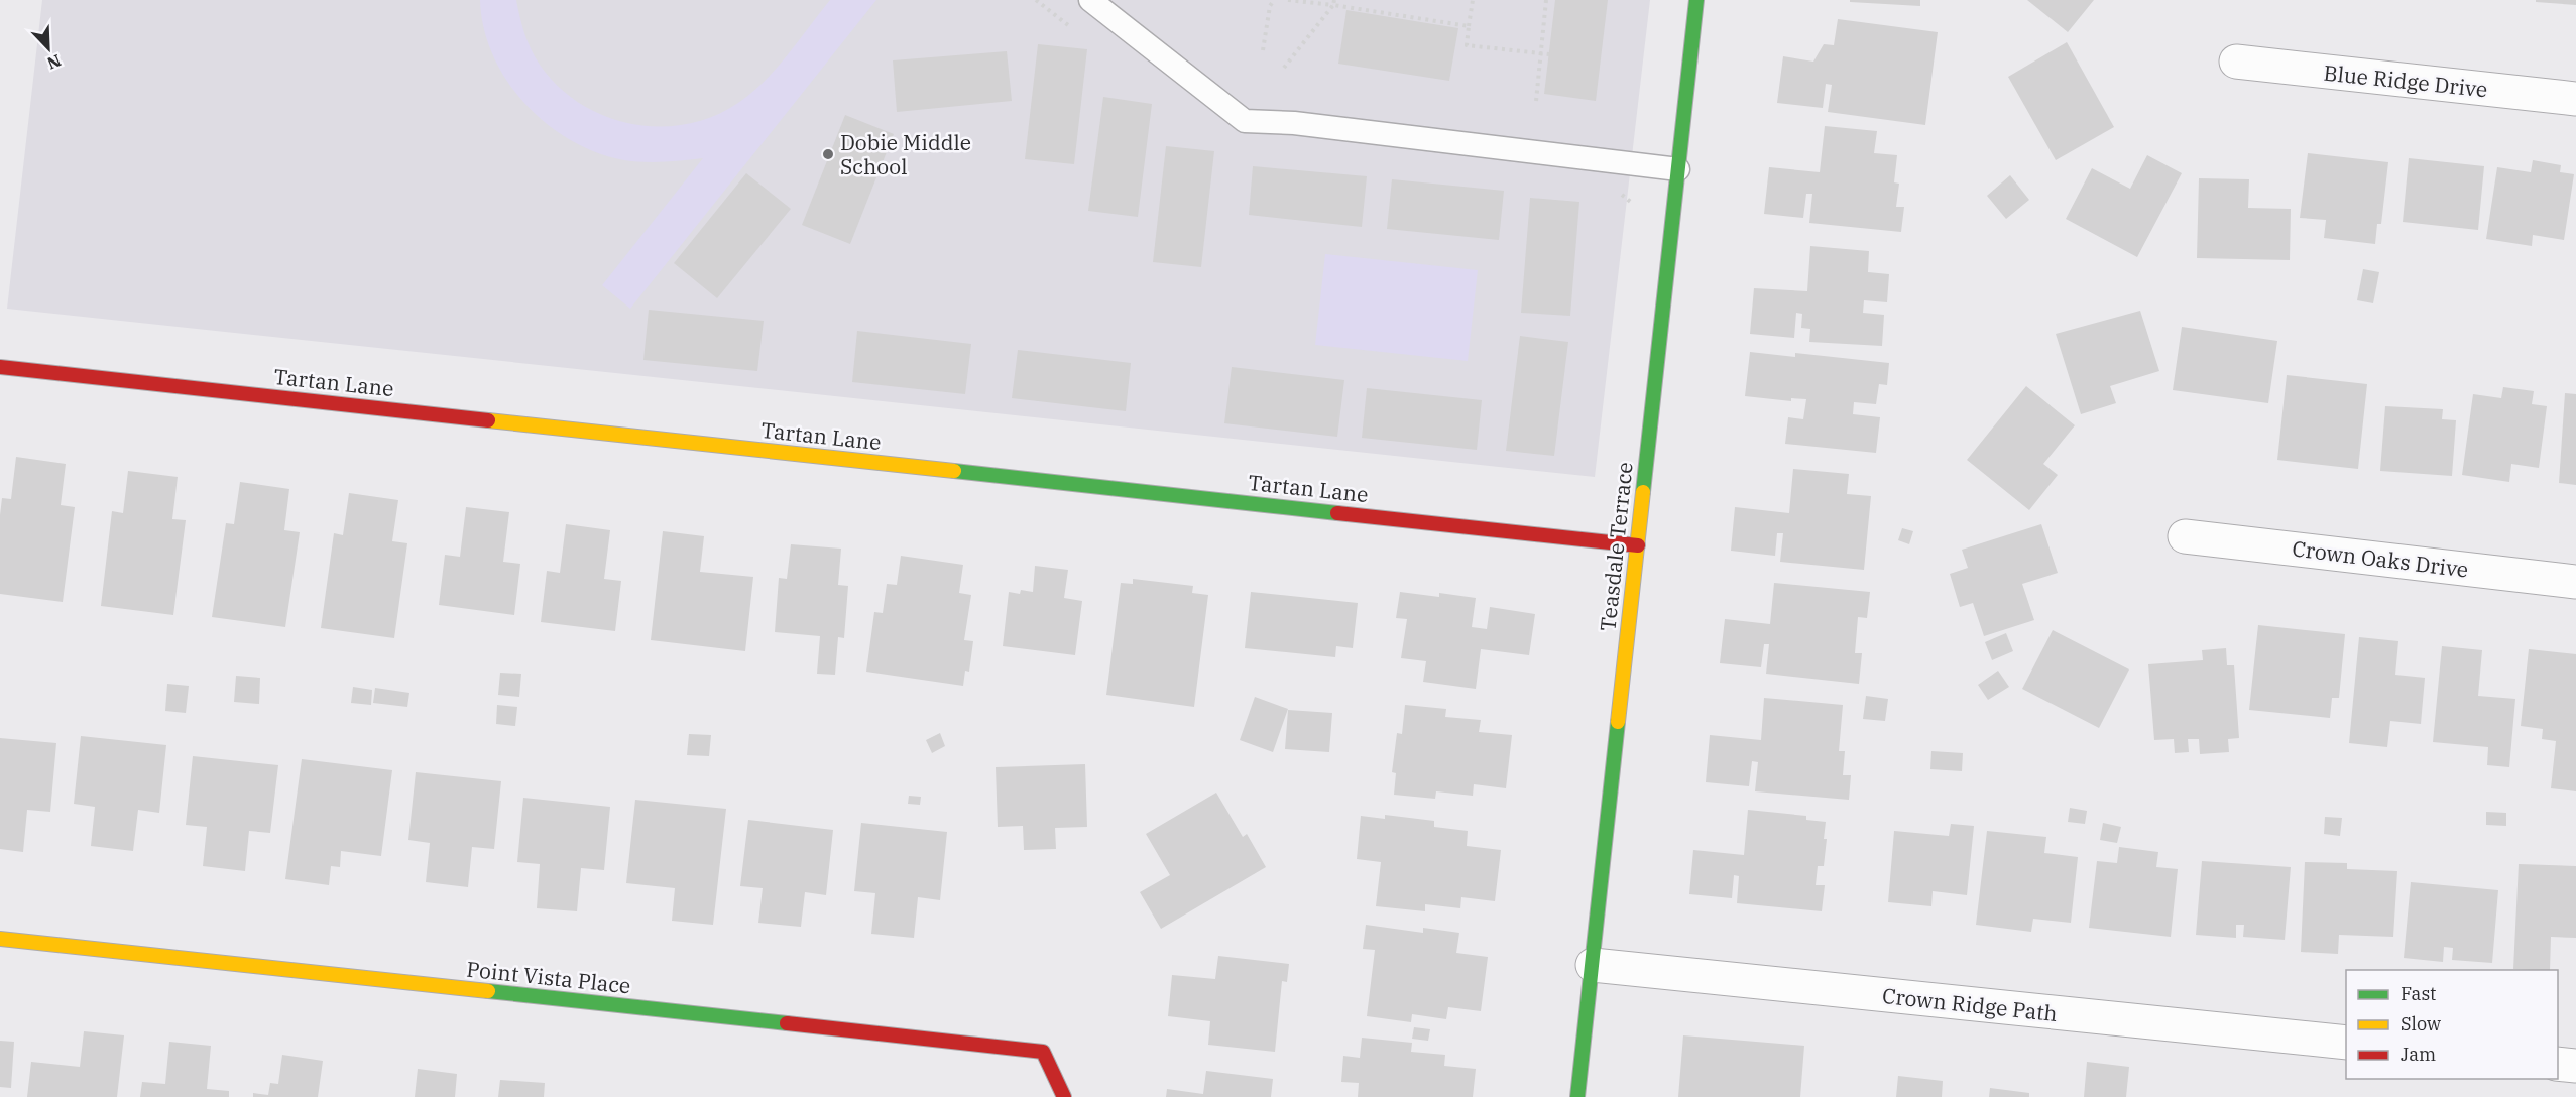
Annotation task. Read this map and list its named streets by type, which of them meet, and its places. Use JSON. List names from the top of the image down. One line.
{"streets":{"street":["Blue Ridge Drive","Tartan Lane","Teasdale Terrace","Crown Oaks Drive","Point Vista Place","Crown Ridge Path"]},"crossings":[["Tartan Lane","Teasdale Terrace"],["Teasdale Terrace","Crown Ridge Path"]],"places":["Dobie Middle School"],"legend":["Fast","Slow","Jam"],"north":"bottom right"}
